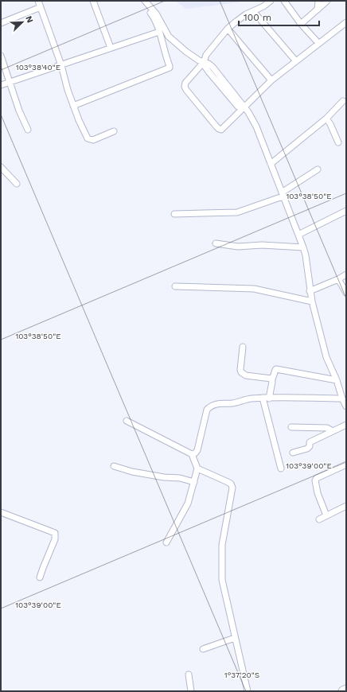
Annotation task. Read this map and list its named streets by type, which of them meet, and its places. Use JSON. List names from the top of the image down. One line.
{"scale_bar":"100 m","north":"top right","coordinates":["103°38'40\"E","103°38'50\"E","103°39'00\"E","1°37'20\"S"]}
